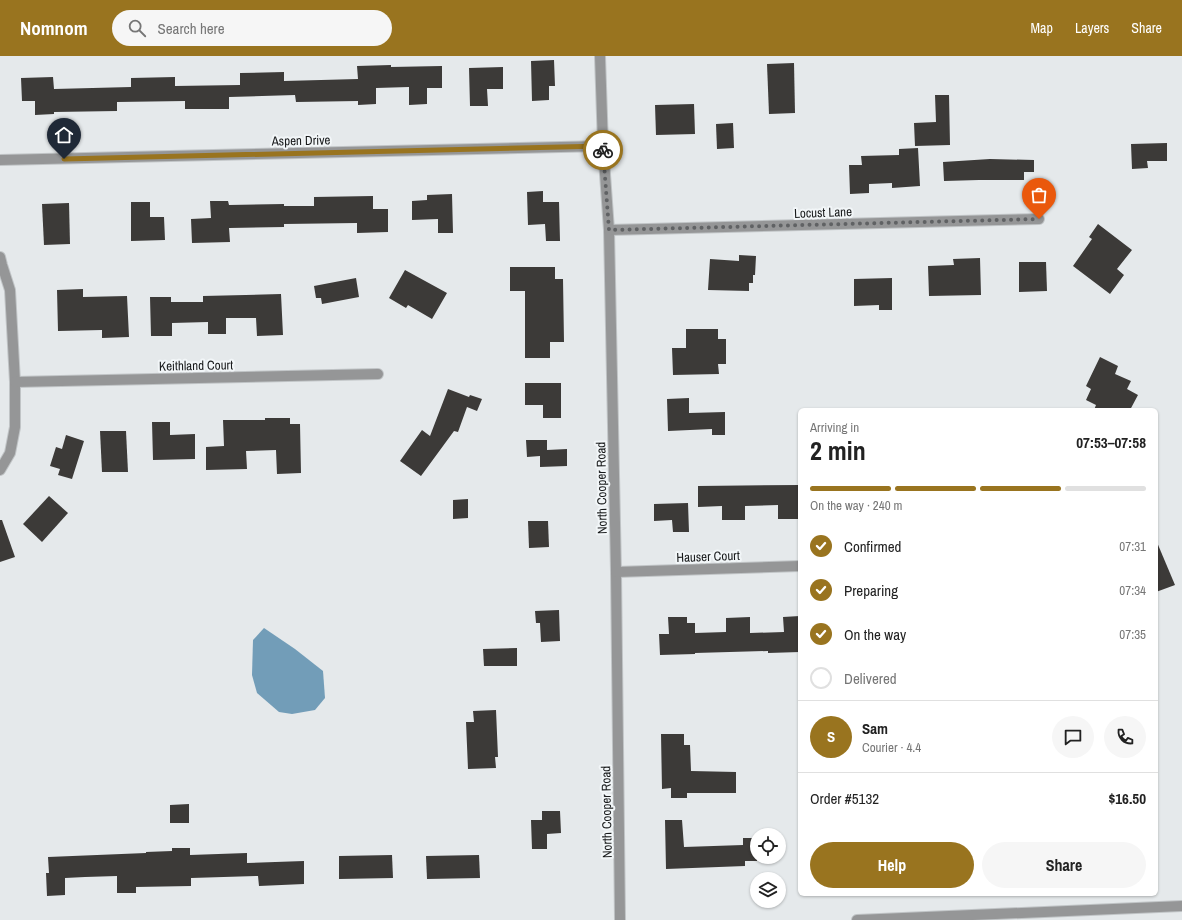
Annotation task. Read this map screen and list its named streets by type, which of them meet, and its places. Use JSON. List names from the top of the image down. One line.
{"streets":{"street":["Aspen Drive","Locust Lane","Keithland Court","North Cooper Road","Hauser Court"]},"crossings":[["Aspen Drive","North Cooper Road"],["Locust Lane","North Cooper Road"],["North Cooper Road","Hauser Court"]],"page":{"header":"Nomnom","search":"Search here","nav":["Map","Layers","Share"],"heading":["2 min","Arriving in","07:53–07:58"],"panel":["Sam","Courier · 4.4","Order #5132","$16.50"],"bar":"On the way · 240 m","list":[["Confirmed","07:31"],["Preparing","07:34"],["On the way","07:35"],"Delivered"],"round":"S","buttons":["Help","Share"]}}
